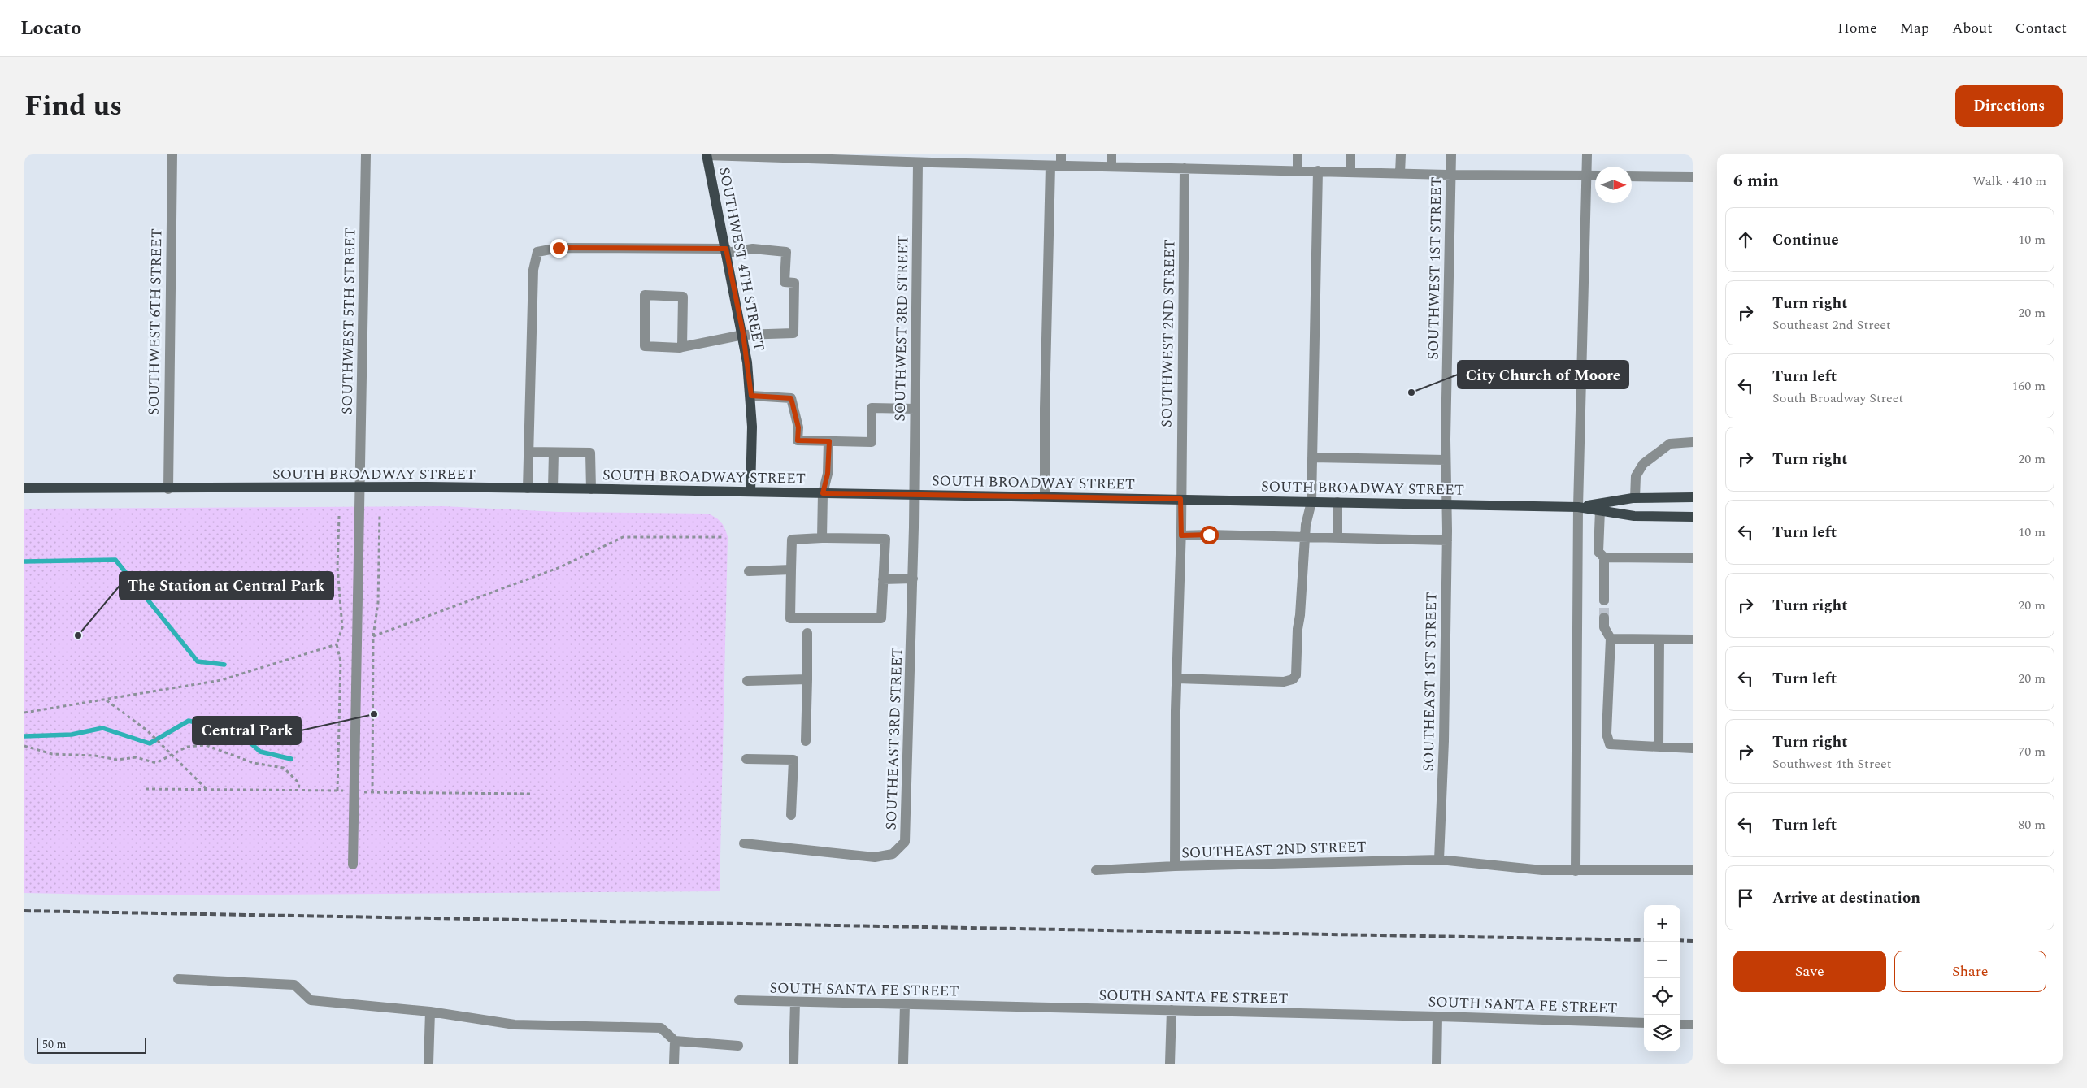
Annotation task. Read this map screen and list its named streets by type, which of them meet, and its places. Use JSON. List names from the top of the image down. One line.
{"streets":{"main road":["SOUTHWEST 4TH STREET","SOUTH BROADWAY STREET"],"street":["SOUTHWEST 1ST STREET","SOUTHWEST 5TH STREET","SOUTHWEST 6TH STREET","SOUTHWEST 3RD STREET","SOUTHWEST 2ND STREET","SOUTHEAST 1ST STREET","SOUTHEAST 3RD STREET","SOUTHEAST 2ND STREET","SOUTH SANTA FE STREET"]},"crossings":[["SOUTHWEST 4TH STREET","SOUTH BROADWAY STREET"],["SOUTHWEST 1ST STREET","SOUTH BROADWAY STREET"],["SOUTHWEST 1ST STREET","SOUTHEAST 1ST STREET"],["SOUTHWEST 5TH STREET","SOUTH BROADWAY STREET"],["SOUTHWEST 6TH STREET","SOUTH BROADWAY STREET"],["SOUTHWEST 3RD STREET","SOUTH BROADWAY STREET"],["SOUTHWEST 3RD STREET","SOUTHEAST 3RD STREET"],["SOUTHWEST 2ND STREET","SOUTH BROADWAY STREET"],["SOUTHWEST 2ND STREET","SOUTHEAST 2ND STREET"],["SOUTH BROADWAY STREET","SOUTHEAST 1ST STREET"],["SOUTH BROADWAY STREET","SOUTHEAST 3RD STREET"],["SOUTH BROADWAY STREET","SOUTHEAST 2ND STREET"],["SOUTHEAST 1ST STREET","SOUTHEAST 2ND STREET"]],"places":["City Church of Moore","The Station at Central Park","Central Park"],"scale_bar":"50 m","north":"right","page":{"header":"Locato","nav":["Home","Map","About","Contact"],"title":"Find us","buttons":["Directions",["Save","Share"]],"heading":["6 min","Walk · 410 m"],"list":[["Continue","10 m"],["Turn right","Southeast 2nd Street","20 m"],["Turn left","South Broadway Street","160 m"],["Turn right","20 m"],["Turn left","10 m"],["Turn right","20 m"],["Turn left","20 m"],["Turn right","Southwest 4th Street","70 m"],["Turn left","80 m"],"Arrive at destination"],"map_buttons":["+","−"],"scale":"50 m"}}
